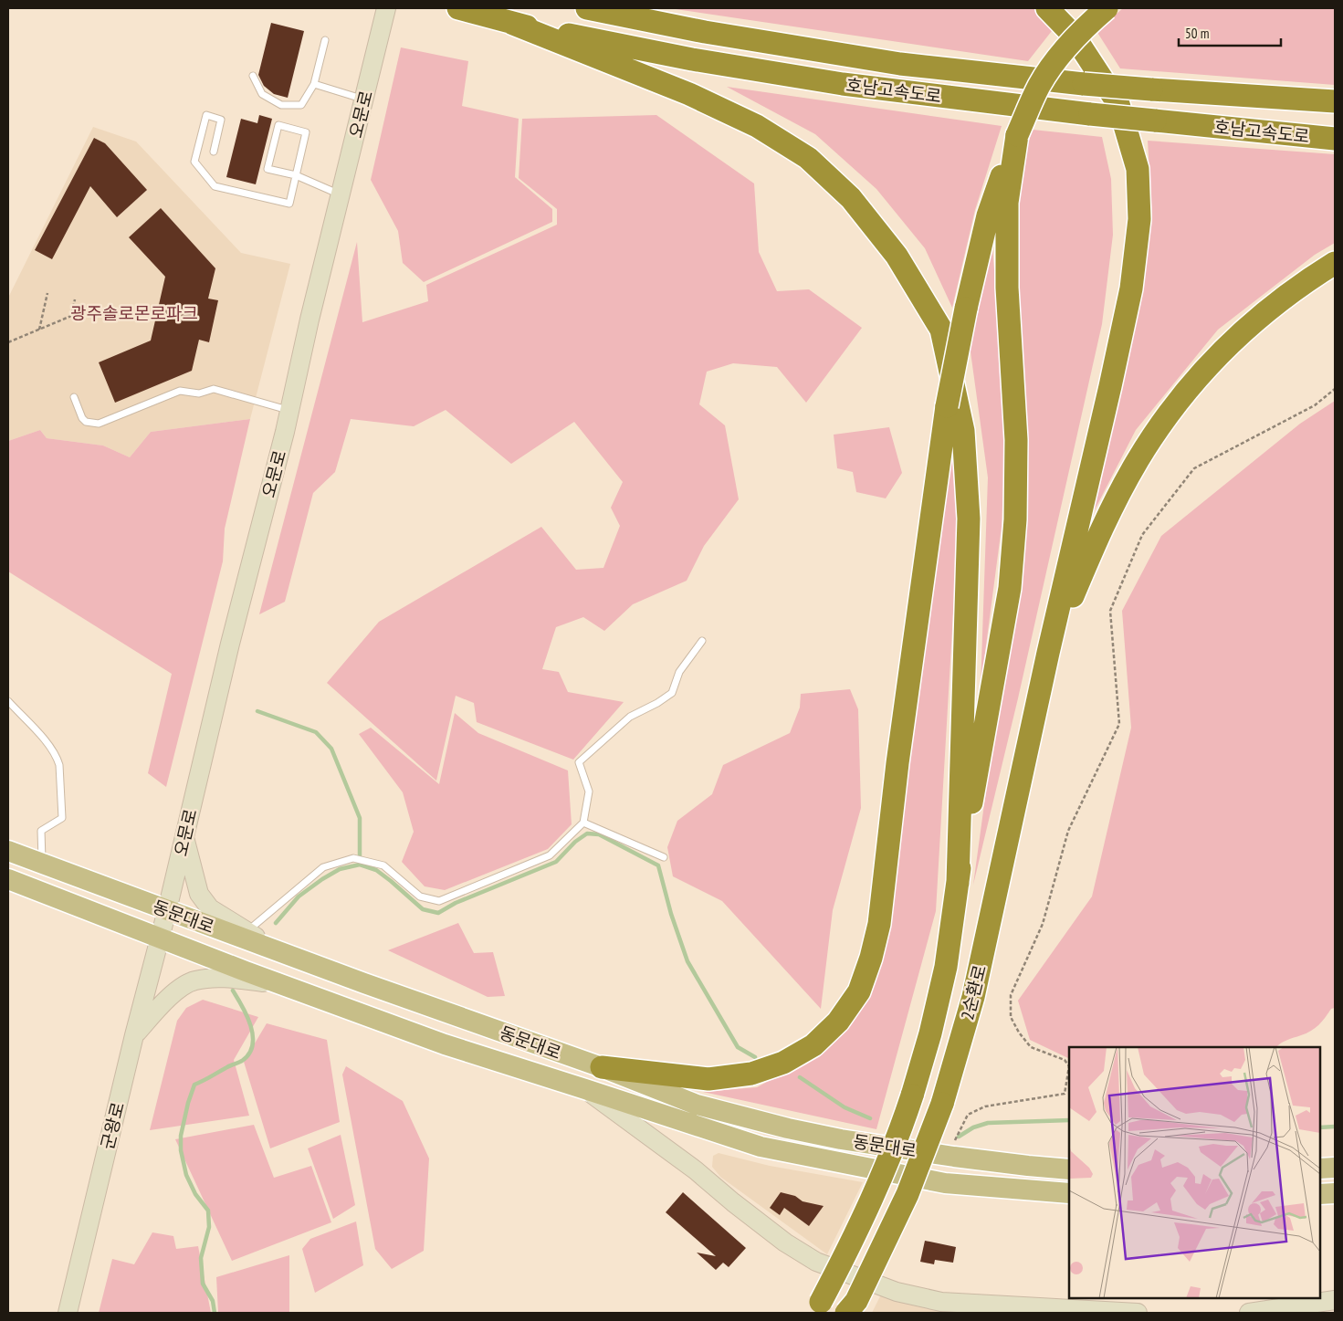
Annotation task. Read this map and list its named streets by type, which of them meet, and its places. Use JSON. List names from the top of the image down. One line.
{"streets":{"highway":["호남고속도로","2순환로"],"main road":["오문로","동문대로","군왕로"]},"crossings":[["오문로","동문대로"],["오문로","군왕로"],["동문대로","군왕로"]],"parks":["광주솔로몬로파크"],"scale_bar":"50 m"}
